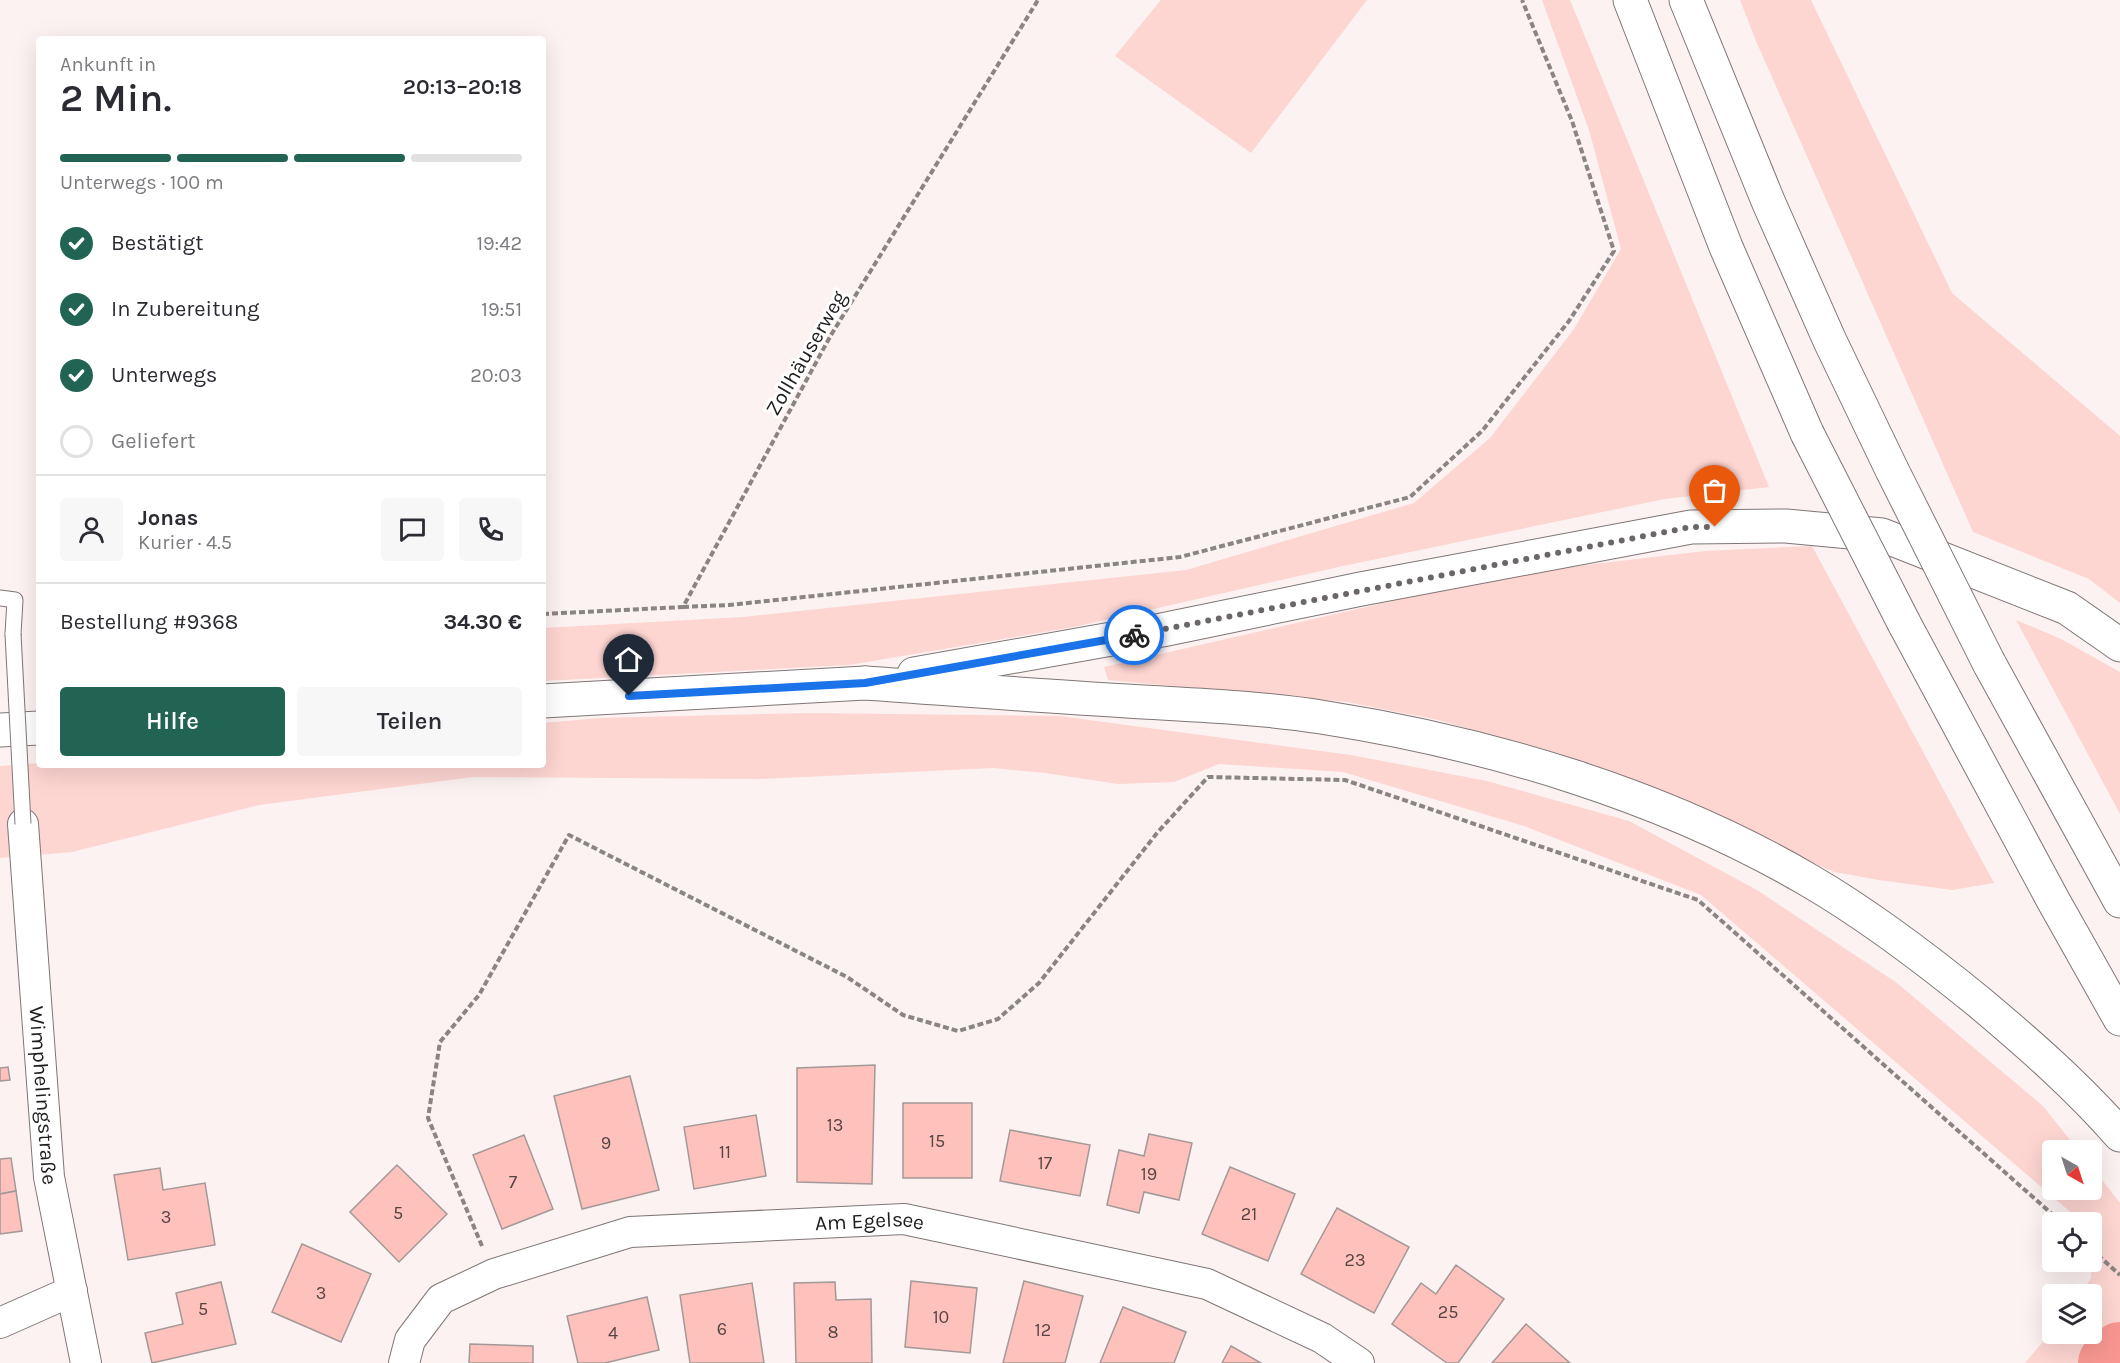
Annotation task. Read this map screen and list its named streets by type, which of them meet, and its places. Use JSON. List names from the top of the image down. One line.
{"streets":{"street":["Wimphelingstraße","Am Egelsee"],"path":["Zollhäuserweg"]},"house_numbers":["13","15","9","11","17","19","7","5","21","3","23","3","5","25","10","6","12","8","4"],"north":"bottom right","page":{"heading":["2 Min.","Ankunft in","20:13–20:18"],"panel":["Jonas","Kurier · 4.5","Bestellung #9368","34.30 €"],"bar":"Unterwegs · 100 m","list":[["Bestätigt","19:42"],["In Zubereitung","19:51"],["Unterwegs","20:03"],"Geliefert"],"buttons":["Hilfe","Teilen"]}}
